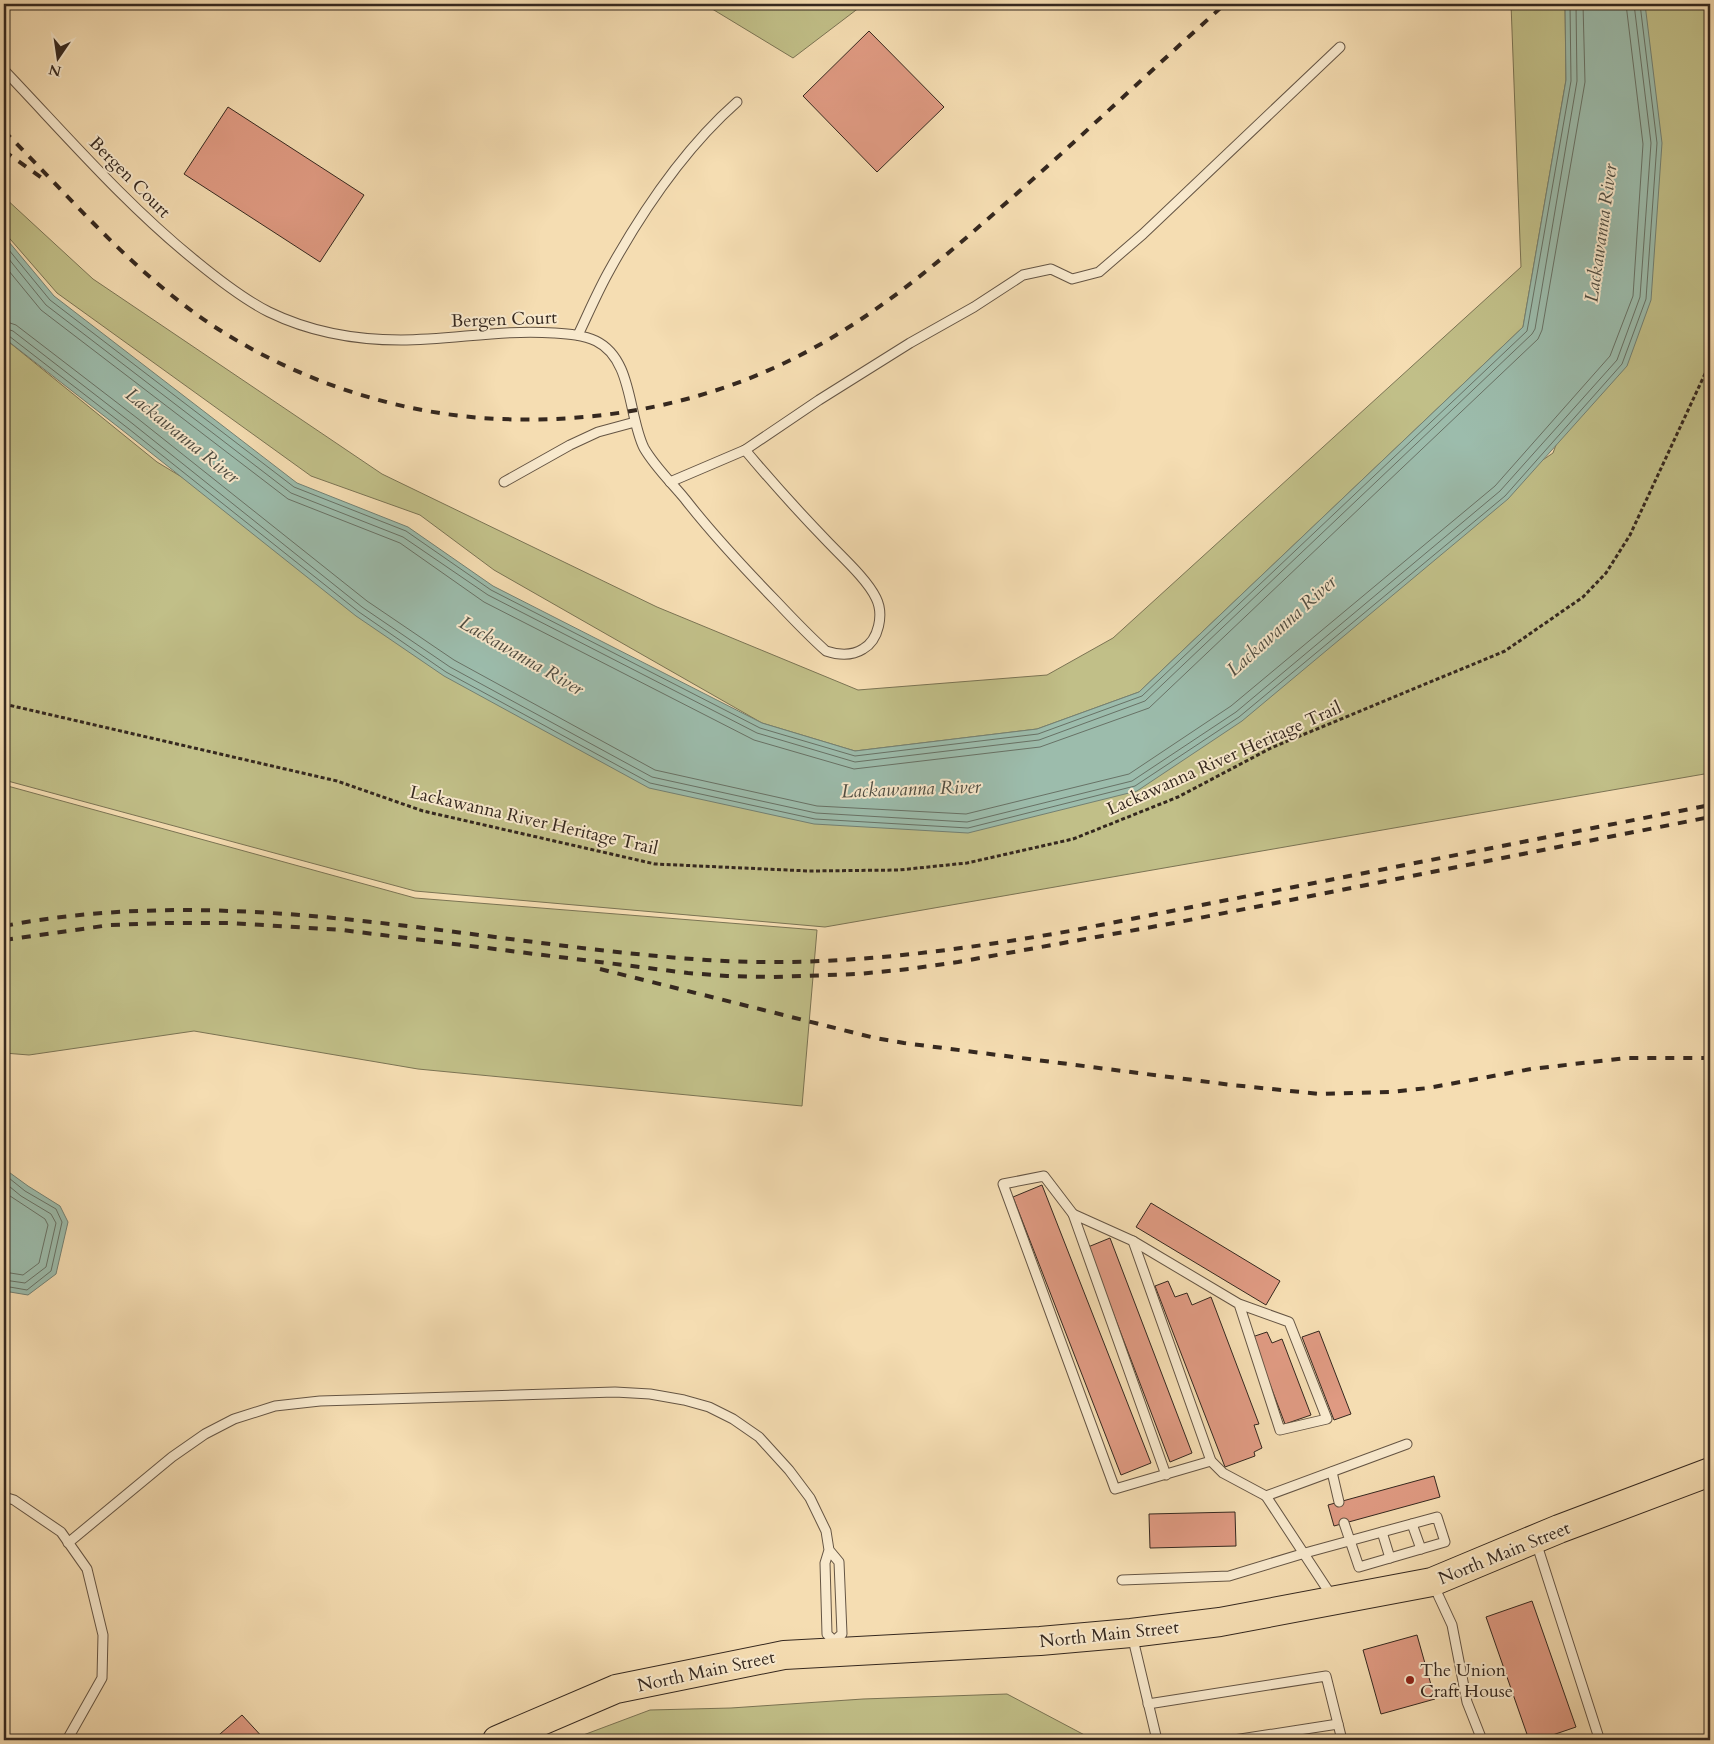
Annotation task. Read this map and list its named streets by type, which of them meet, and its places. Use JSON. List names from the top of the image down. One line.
{"streets":{"main road":["North Main Street"],"lane":["Bergen Court"],"path":["Lackawanna River Heritage Trail"]},"water":["Lackawanna River"],"places":["The Union Craft House"],"north":"bottom"}
